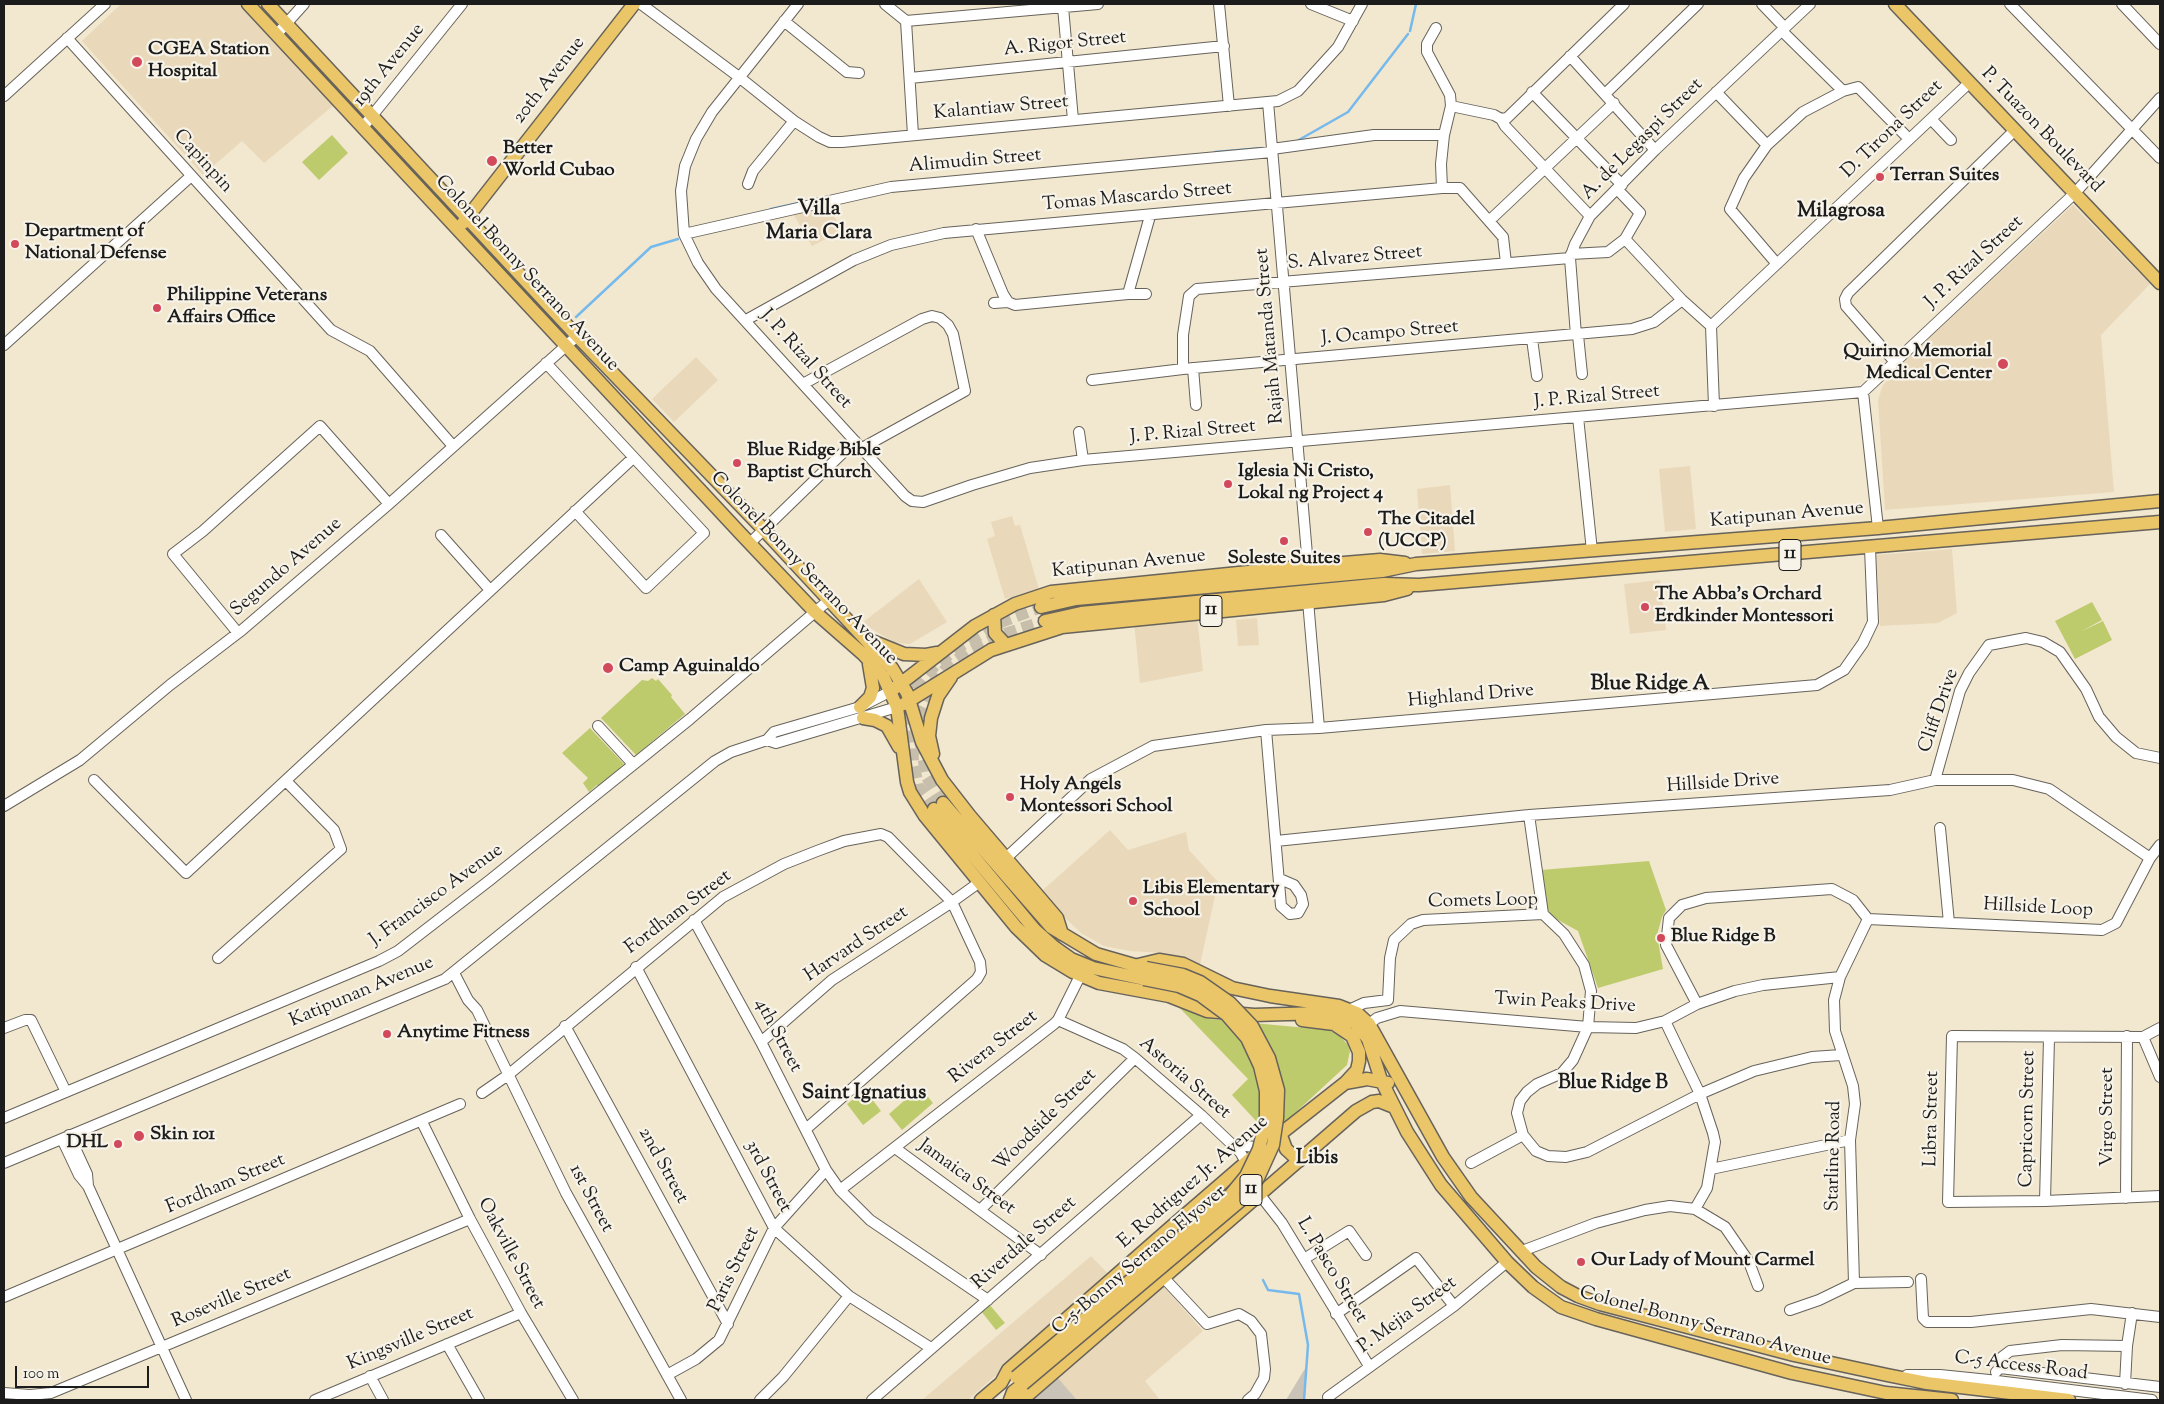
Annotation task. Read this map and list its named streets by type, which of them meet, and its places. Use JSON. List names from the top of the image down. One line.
{"streets":{"main road":["20th Avenue","P. Tuazon Boulevard","Colonel Bonny Serrano Avenue","Katipunan Avenue","11","E. Rodriguez Jr. Avenue","C-5-Bonny Serrano Flyover"],"street":["A. Rigor Street","19th Avenue","Kalantiaw Street","D. Tirona Street","A. de Legaspi Street","Capinpin","Alimudin Street","Tomas Mascardo Street","S. Alvarez Street","J. P. Rizal Street","J. Ocampo Street","Rajah Matanda Street","Segundo Avenue","Highland Drive","Cliff Drive","Hillside Drive","J. Francisco Avenue","Comets Loop","Hillside Loop","Fordham Street","Harvard Street","Twin Peaks Drive","4th Street","Rivera Street","Astoria Street","Virgo Street","Libra Street","Capricorn Street","Woodside Street","Starline Road","2nd Street","3rd Street","Jamaica Street","1st Street","Riverdale Street","Oakville Street","Paris Street","L. Pasco Street","Roseville Street","P. Mejia Street","Kingsville Street","C-5 Access Road"]},"crossings":[["19th Avenue","Colonel Bonny Serrano Avenue"],["20th Avenue","Colonel Bonny Serrano Avenue"],["Kalantiaw Street","J. P. Rizal Street"],["Kalantiaw Street","Rajah Matanda Street"],["D. Tirona Street","P. Tuazon Boulevard"],["P. Tuazon Boulevard","J. P. Rizal Street"],["A. de Legaspi Street","S. Alvarez Street"],["A. de Legaspi Street","J. Ocampo Street"],["Capinpin","Segundo Avenue"],["Alimudin Street","J. P. Rizal Street"],["Alimudin Street","Rajah Matanda Street"],["Tomas Mascardo Street","S. Alvarez Street"],["Tomas Mascardo Street","J. P. Rizal Street"],["Tomas Mascardo Street","Rajah Matanda Street"],["S. Alvarez Street","J. Ocampo Street"],["S. Alvarez Street","Rajah Matanda Street"],["J. P. Rizal Street","Rajah Matanda Street"],["Colonel Bonny Serrano Avenue","Katipunan Avenue"],["Colonel Bonny Serrano Avenue","11"],["Colonel Bonny Serrano Avenue","Segundo Avenue"],["Colonel Bonny Serrano Avenue","Highland Drive"],["Colonel Bonny Serrano Avenue","J. Francisco Avenue"],["Colonel Bonny Serrano Avenue","Twin Peaks Drive"],["Colonel Bonny Serrano Avenue","Rivera Street"],["Colonel Bonny Serrano Avenue","E. Rodriguez Jr. Avenue"],["Colonel Bonny Serrano Avenue","C-5-Bonny Serrano Flyover"],["Colonel Bonny Serrano Avenue","P. Mejia Street"],["Colonel Bonny Serrano Avenue","C-5 Access Road"],["J. Ocampo Street","Rajah Matanda Street"],["Rajah Matanda Street","Katipunan Avenue"],["Katipunan Avenue","Highland Drive"],["Katipunan Avenue","1st Street"],["11","L. Pasco Street"],["Cliff Drive","Hillside Drive"],["Hillside Drive","Hillside Loop"],["Comets Loop","Twin Peaks Drive"],["Hillside Loop","Starline Road"],["Fordham Street","Harvard Street"],["Fordham Street","4th Street"],["Fordham Street","2nd Street"],["Fordham Street","3rd Street"],["Fordham Street","1st Street"],["Fordham Street","Oakville Street"],["Harvard Street","4th Street"],["Twin Peaks Drive","Starline Road"],["4th Street","Rivera Street"],["4th Street","Riverdale Street"],["4th Street","Paris Street"],["Rivera Street","Astoria Street"],["Rivera Street","Jamaica Street"],["Astoria Street","Woodside Street"],["Astoria Street","E. Rodriguez Jr. Avenue"],["Astoria Street","Riverdale Street"],["Virgo Street","Libra Street"],["Libra Street","Capricorn Street"],["Woodside Street","Jamaica Street"],["2nd Street","Paris Street"],["3rd Street","Riverdale Street"],["3rd Street","Paris Street"],["Jamaica Street","Riverdale Street"],["E. Rodriguez Jr. Avenue","C-5-Bonny Serrano Flyover"],["1st Street","Paris Street"],["Oakville Street","Roseville Street"],["Oakville Street","Kingsville Street"],["L. Pasco Street","P. Mejia Street"]],"districts":["Villa Maria Clara","Milagrosa","Blue Ridge A","Blue Ridge B","Saint Ignatius","Libis"],"places":["CGEA Station Hospital","Better World Cubao","Terran Suites","Department of National Defense","Philippine Veterans Affairs Office","Quirino Memorial Medical Center","Blue Ridge Bible Baptist Church","Iglesia Ni Cristo, Lokal ng Project 4","The Citadel (UCCP)","Soleste Suites","The Abba's Orchard Erdkinder Montessori","Camp Aguinaldo","Holy Angels Montessori School","Libis Elementary School","Blue Ridge B","Anytime Fitness","Skin 101","DHL","Our Lady of Mount Carmel"],"scale_bar":"100 m"}
